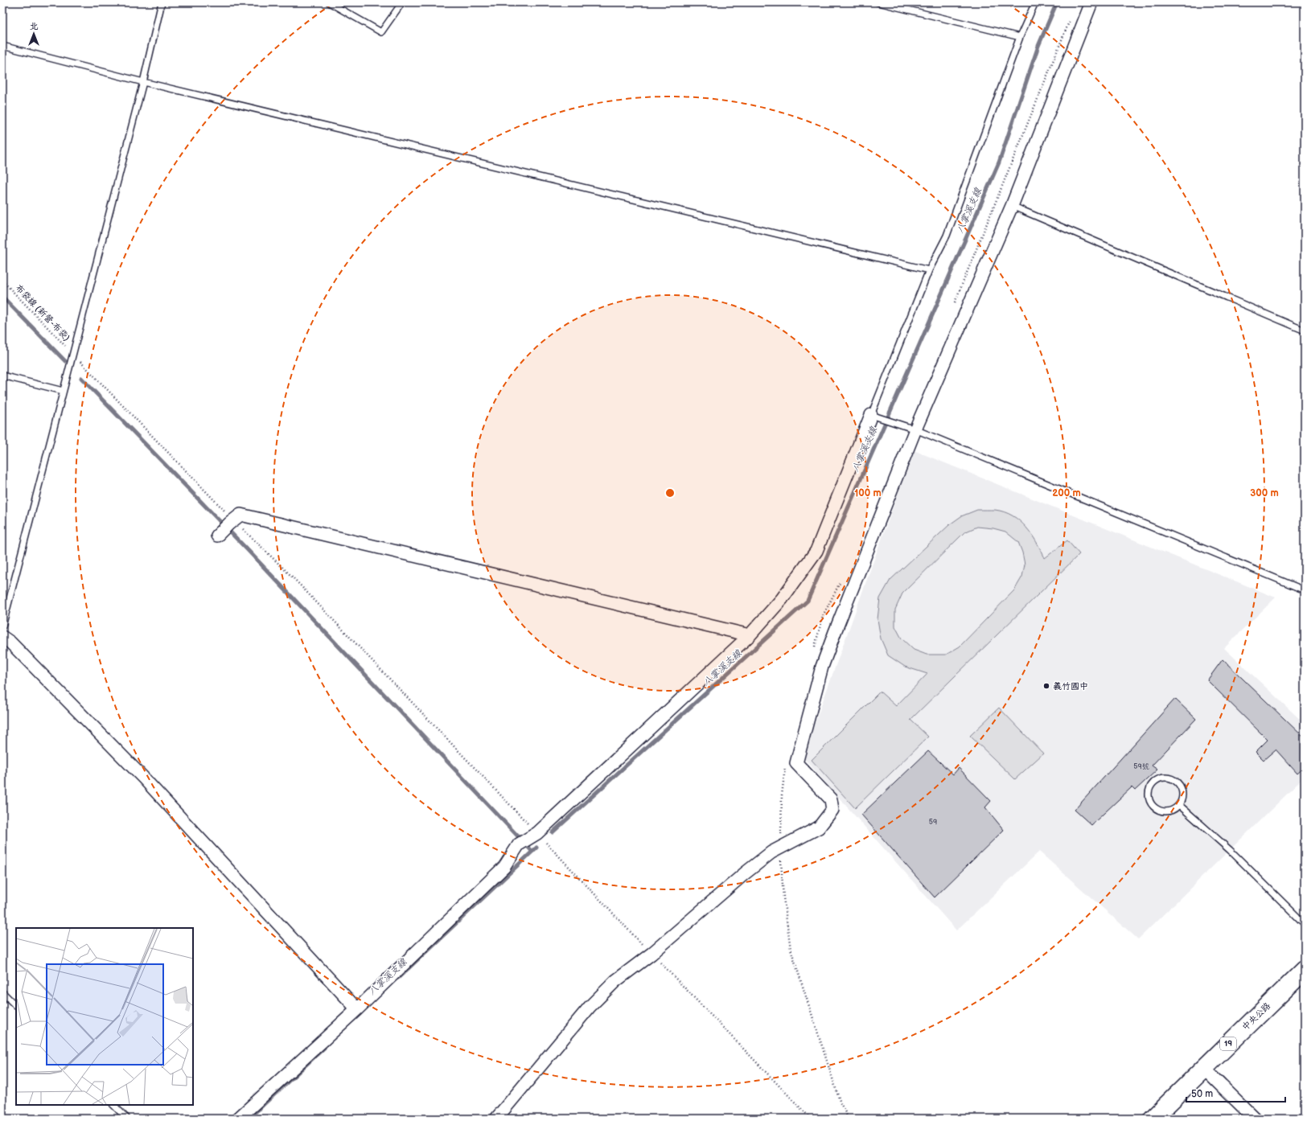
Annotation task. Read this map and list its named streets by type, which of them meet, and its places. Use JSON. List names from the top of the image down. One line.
{"streets":{"main road":["中央公路","19"],"path":["布袋線 (新營-布袋)"]},"water":["八掌溪支線"],"places":["義竹國中"],"house_numbers":["59號","59"],"scale_bar":"50 m","north":"top","rings":["100 m","200 m","300 m"]}
